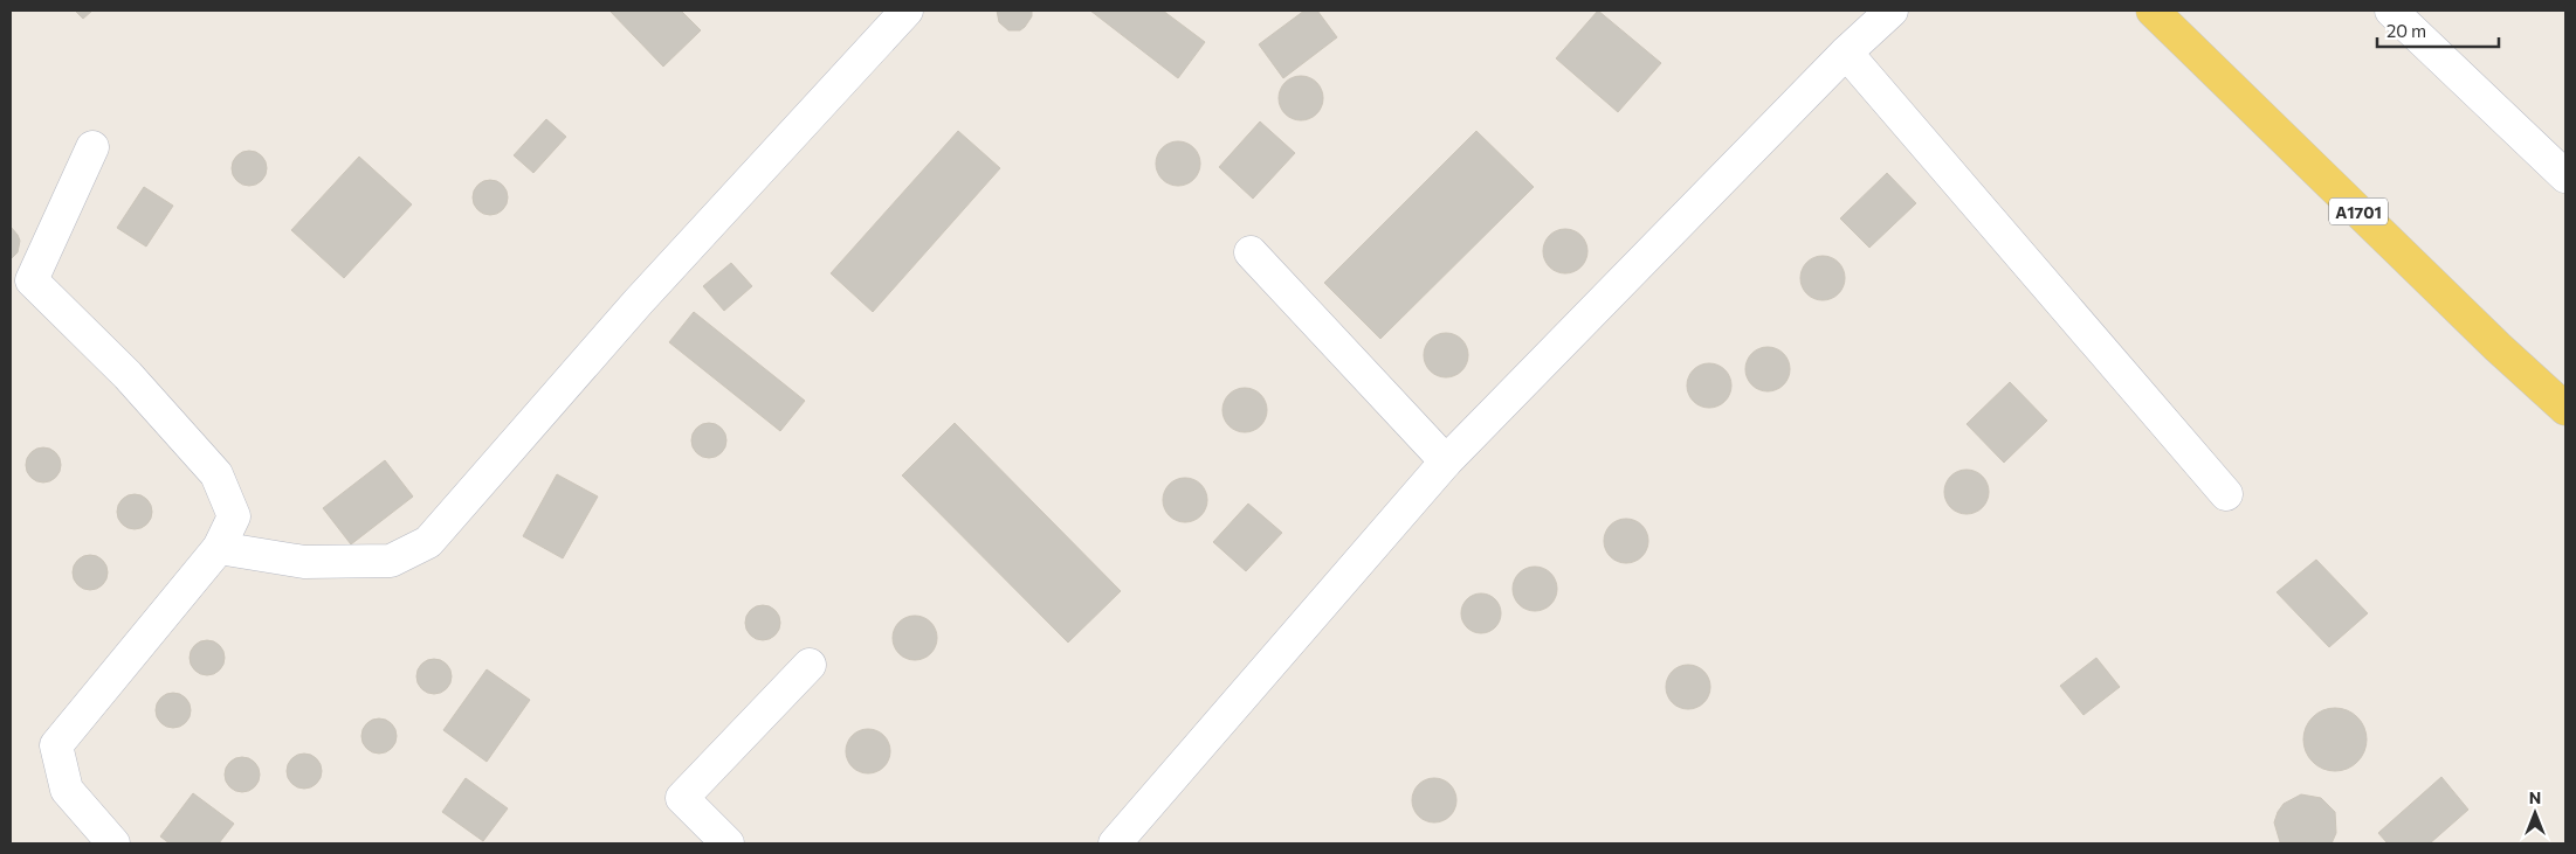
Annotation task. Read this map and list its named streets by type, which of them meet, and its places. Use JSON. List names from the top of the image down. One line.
{"streets":{"main road":["A1701"]},"scale_bar":"20 m","north":"top"}
